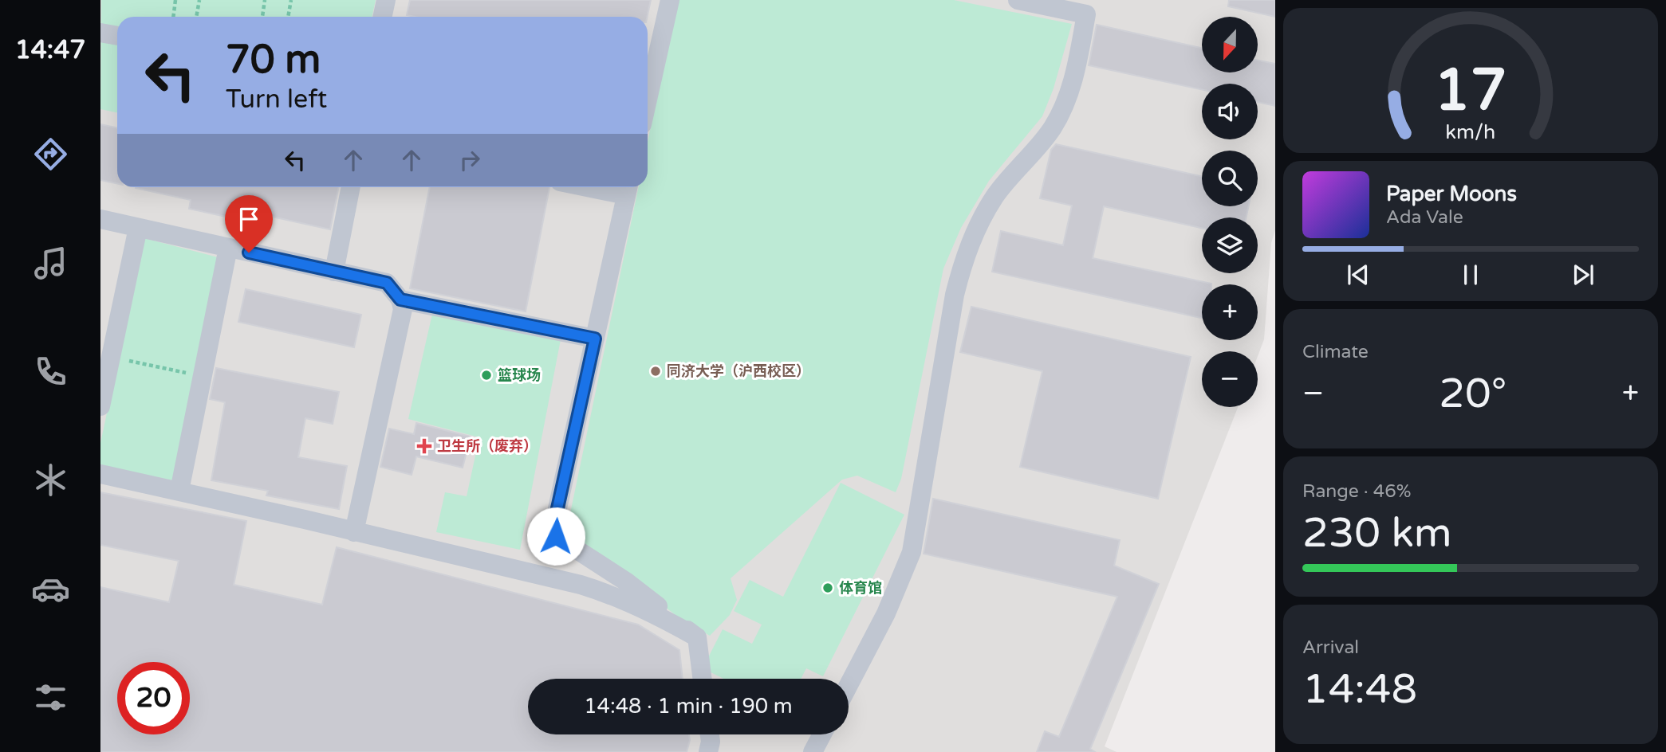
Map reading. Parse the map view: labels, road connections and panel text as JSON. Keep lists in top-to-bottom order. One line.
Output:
{"places":{"other":["同济大学（沪西校区）","篮球场","体育馆"],"health":["卫生所（废弃）"]},"north":"bottom","page":{"tabs":"14:47","map_buttons":["+","−"],"turn":["70 m","Turn left"],"song":["Paper Moons","Ada Vale"],"tile":["Climate",["Range · 46%","230 km"],["Arrival","14:48"]],"heat":["−","20°","+"],"limit":"20","trip":"14:48 · 1 min · 190 m","gauge":["17","km/h"]}}
